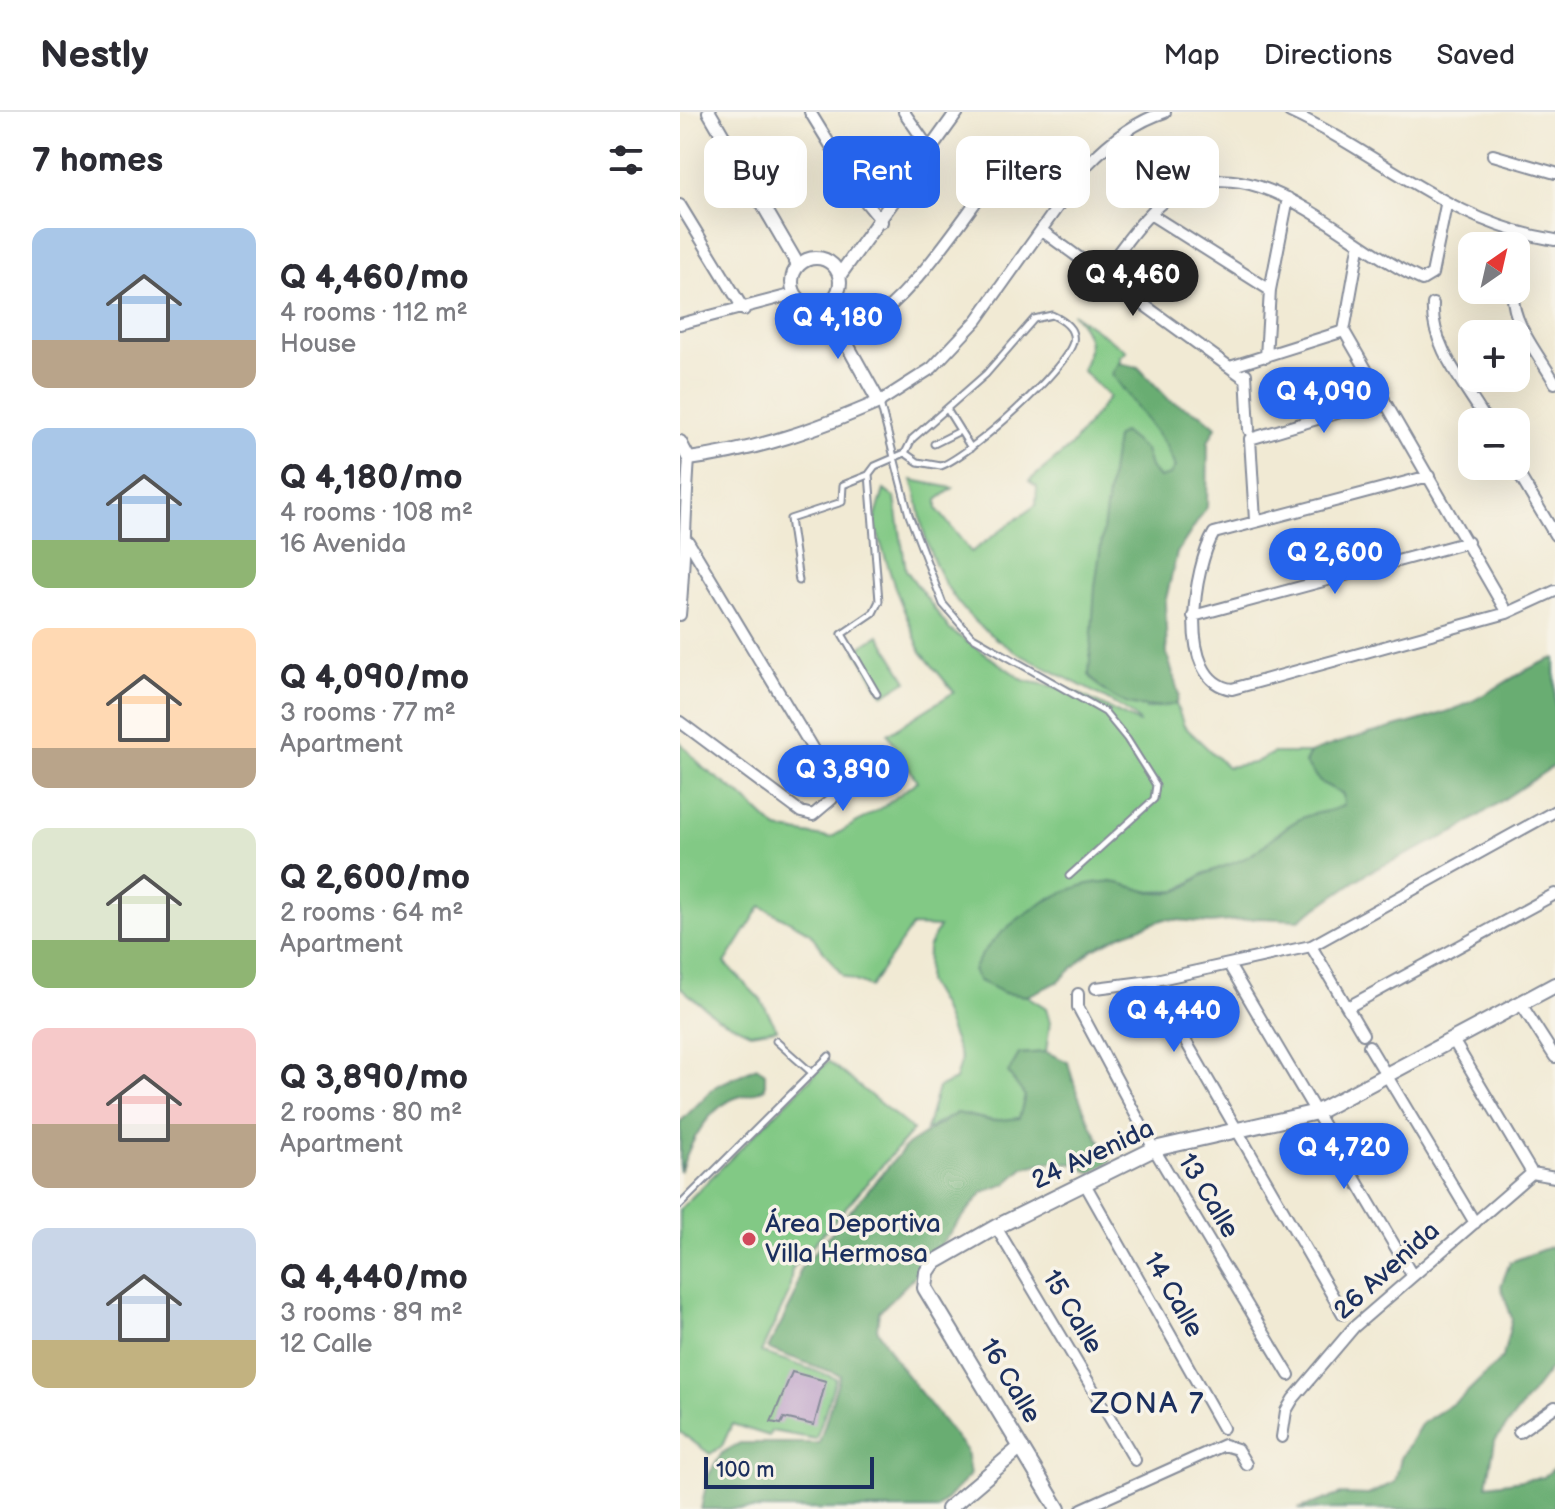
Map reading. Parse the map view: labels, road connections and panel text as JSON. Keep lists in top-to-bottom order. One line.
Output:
{"streets":{"main road":["24 Avenida","16 Calle"],"street":["13 Calle","26 Avenida","14 Calle","15 Calle"]},"crossings":[["24 Avenida","13 Calle"],["24 Avenida","14 Calle"],["24 Avenida","15 Calle"],["24 Avenida","16 Calle"]],"districts":["ZONA 7"],"places":["Área Deportiva Villa Hermosa"],"scale_bar":"100 m","north":"top right","page":{"header":"Nestly","nav":["Map","Directions","Saved"],"heading":"7 homes","chip":["Buy","Rent","Filters","New"],"list":[{"name":"Q 4,460/mo","note":"4 rooms · 112 m² · House"},{"name":"Q 4,180/mo","note":"4 rooms · 108 m² · 16 Avenida"},{"name":"Q 4,090/mo","note":"3 rooms · 77 m² · Apartment"},{"name":"Q 2,600/mo","note":"2 rooms · 64 m² · Apartment"},{"name":"Q 3,890/mo","note":"2 rooms · 80 m² · Apartment"},{"name":"Q 4,440/mo","note":"3 rooms · 89 m² · 12 Calle"}],"map_buttons":["+","−"],"price":["Q 4,460","Q 4,180","Q 4,090","Q 2,600","Q 3,890","Q 4,440","Q 4,720"],"scale":"100 m"}}
